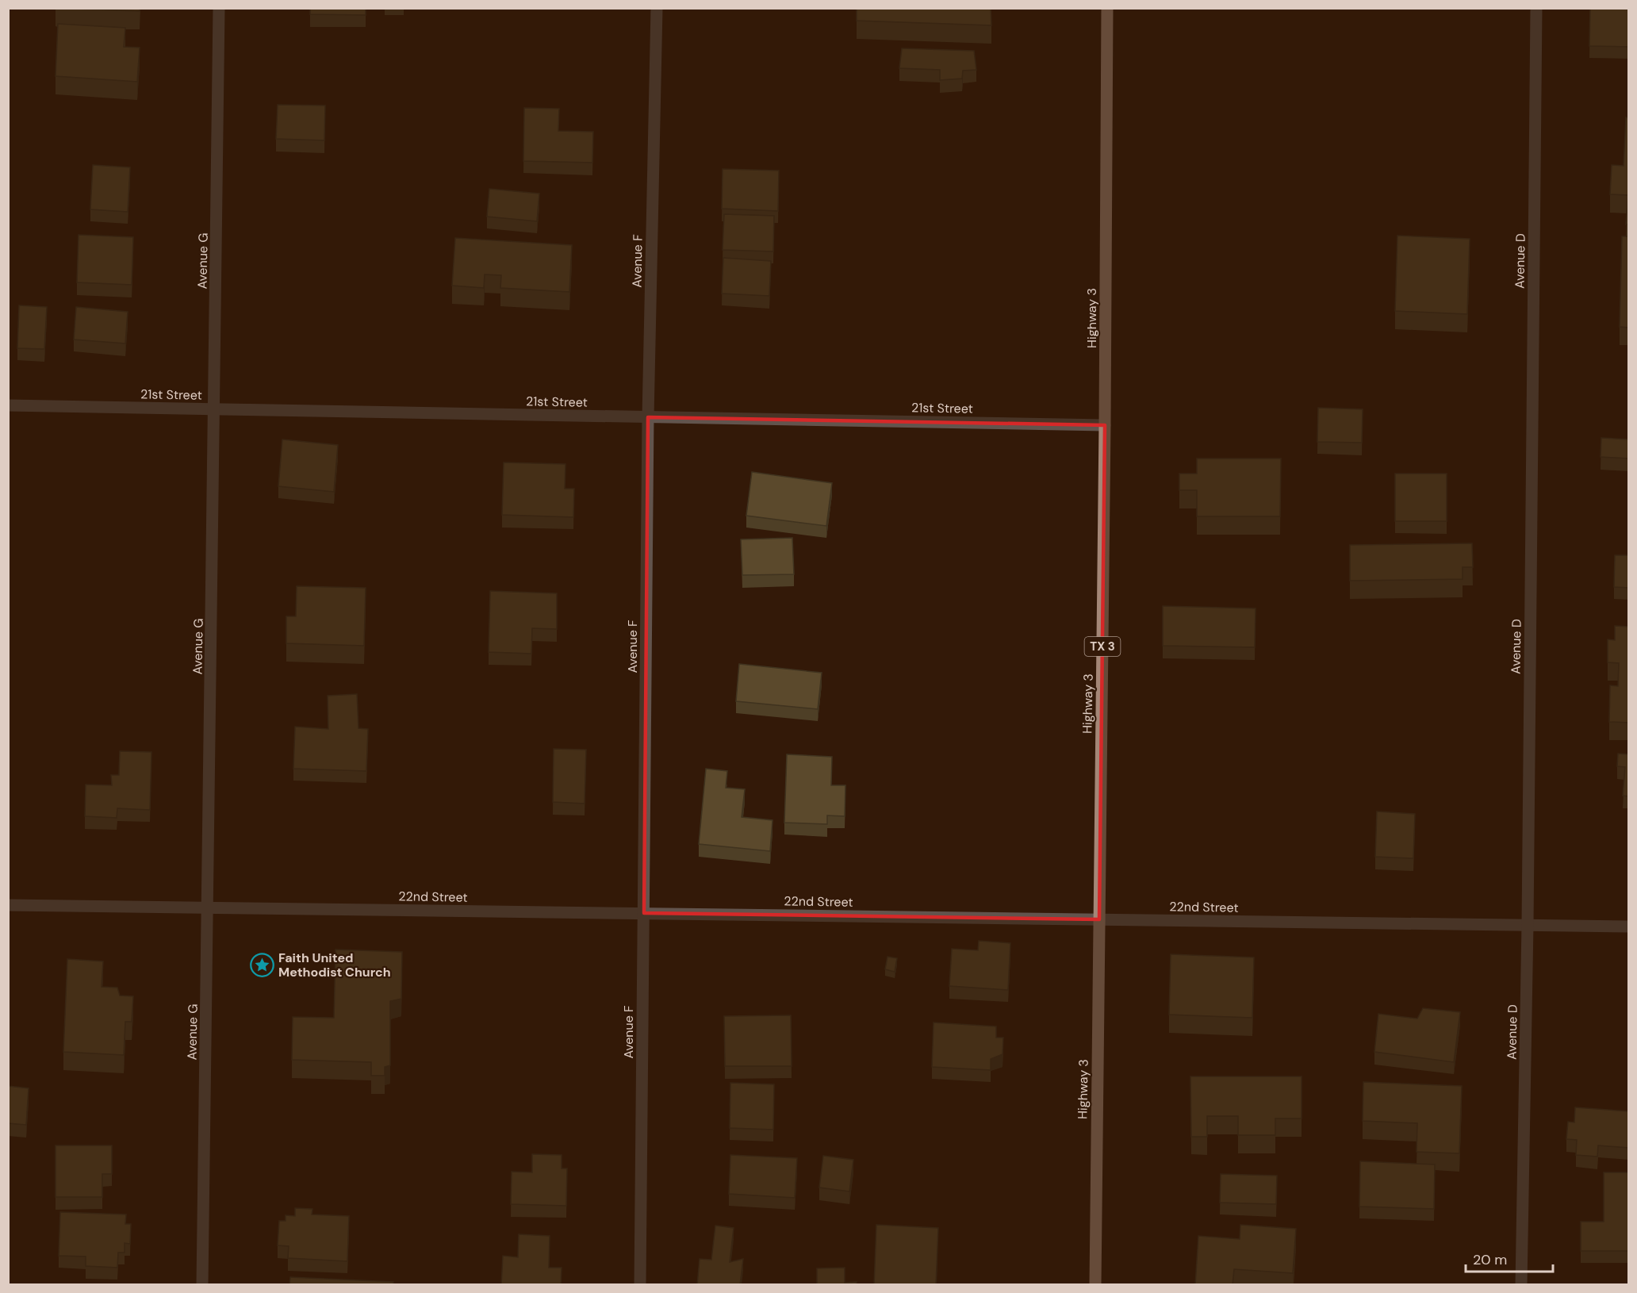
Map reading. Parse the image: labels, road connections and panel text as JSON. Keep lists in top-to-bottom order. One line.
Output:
{"streets":{"main road":["Highway 3","TX 3"],"street":["Avenue G","Avenue F","Avenue D","21st Street","22nd Street"]},"crossings":[["Avenue G","21st Street"],["Avenue G","22nd Street"],["Avenue F","21st Street"],["Avenue F","22nd Street"],["Avenue D","22nd Street"],["Highway 3","21st Street"],["Highway 3","22nd Street"]],"places":{"place":["Faith United Methodist Church"]},"scale_bar":"20 m"}
